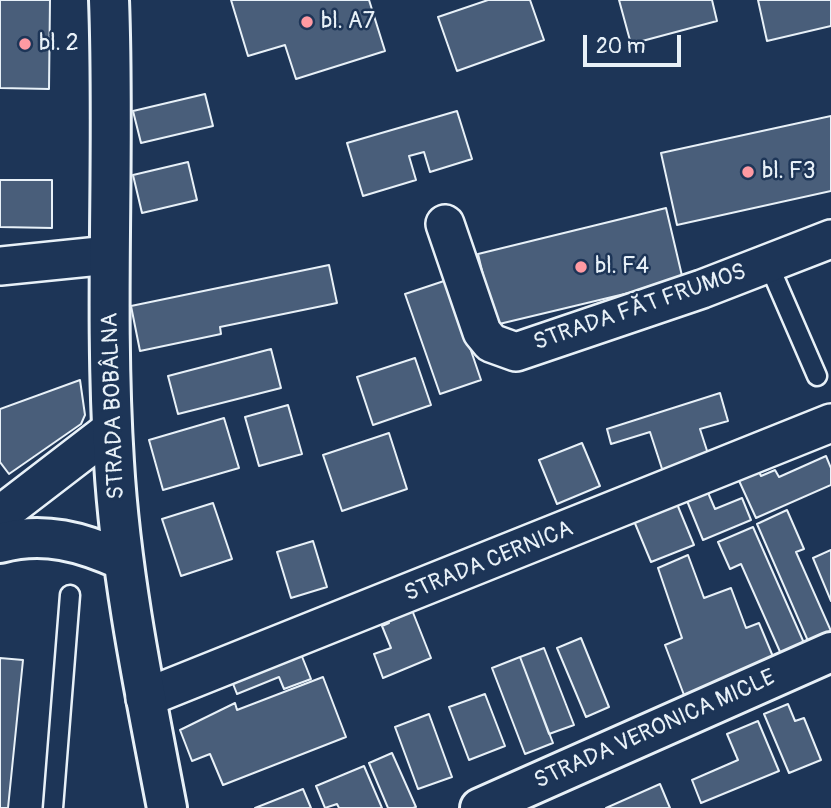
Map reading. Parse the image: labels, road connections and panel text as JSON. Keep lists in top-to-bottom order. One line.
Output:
{"streets":{"main road":["STRADA BOBÂLNA","STRADA VERONICA MICLE"],"street":["STRADA FĂT FRUMOS","STRADA CERNICA"]},"crossings":[["STRADA BOBÂLNA","STRADA CERNICA"]],"places":["bl. A7","bl. 2","bl. F3","bl. F4"],"scale_bar":"20 m"}
